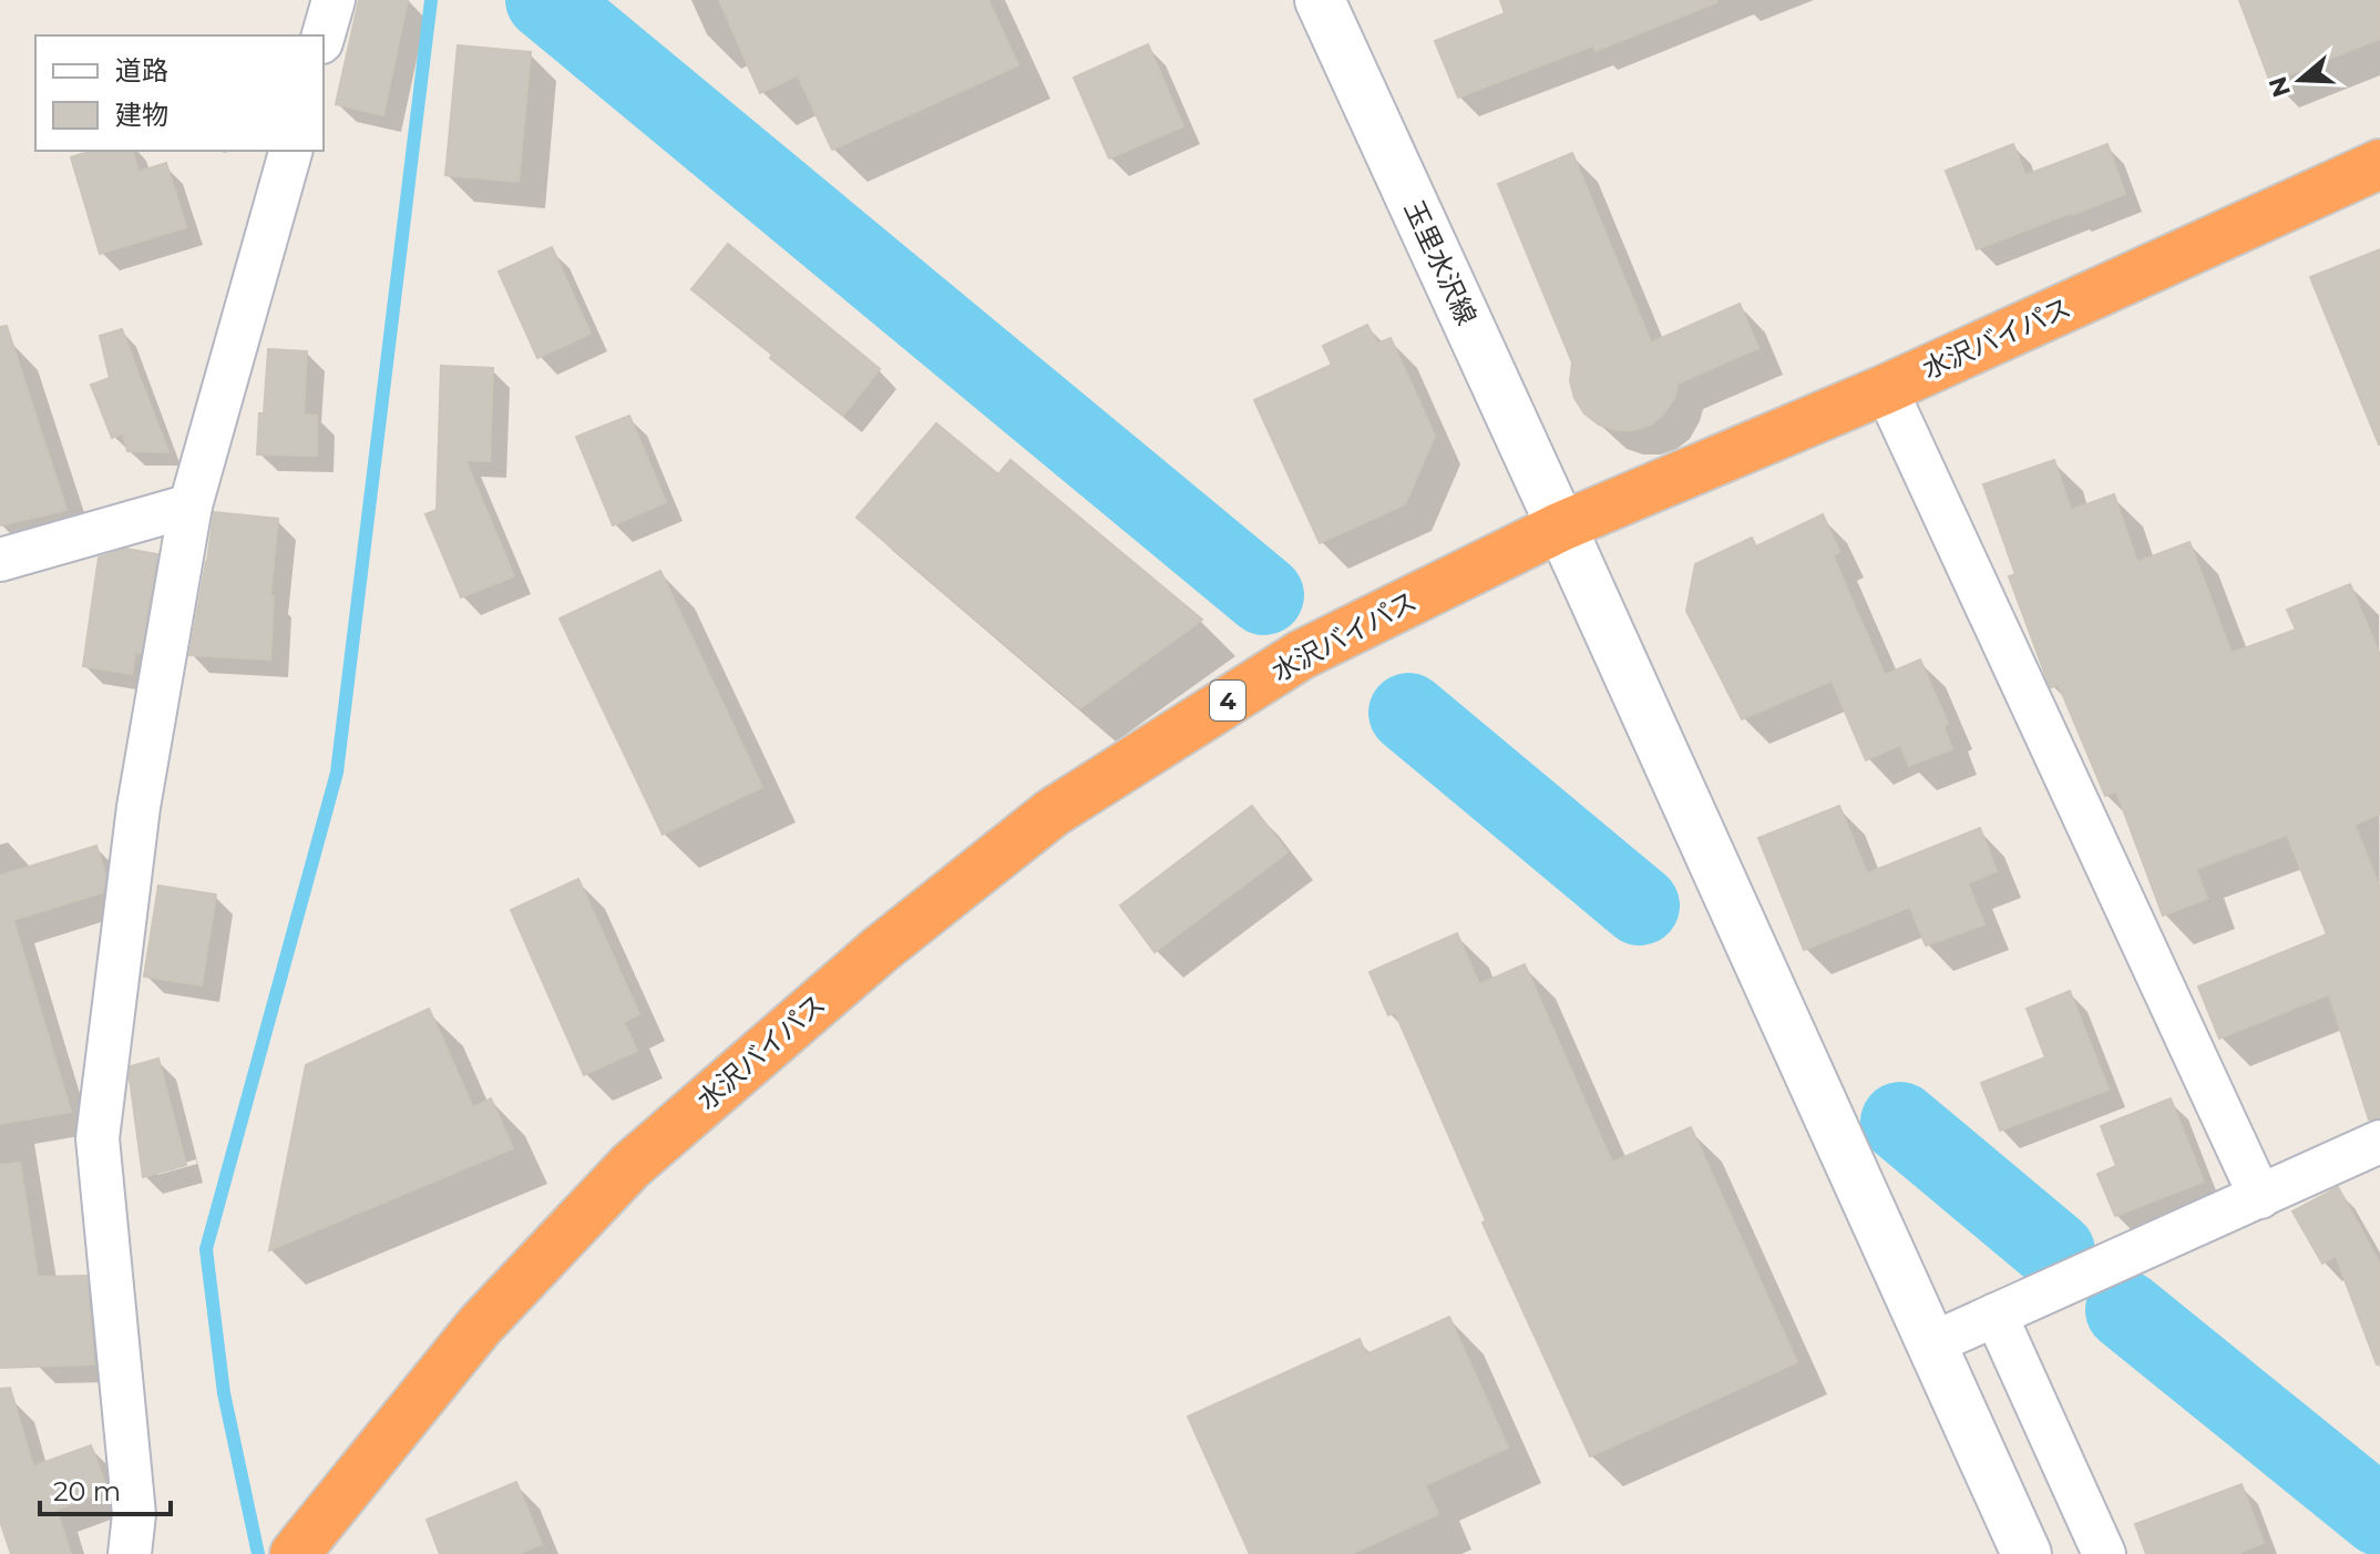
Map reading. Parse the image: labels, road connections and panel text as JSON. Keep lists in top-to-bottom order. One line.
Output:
{"streets":{"highway":["水沢バイパス","4"],"street":["玉里水沢線"]},"crossings":[["玉里水沢線","水沢バイパス"]],"legend":["道路","建物"],"scale_bar":"20 m","north":"left"}
